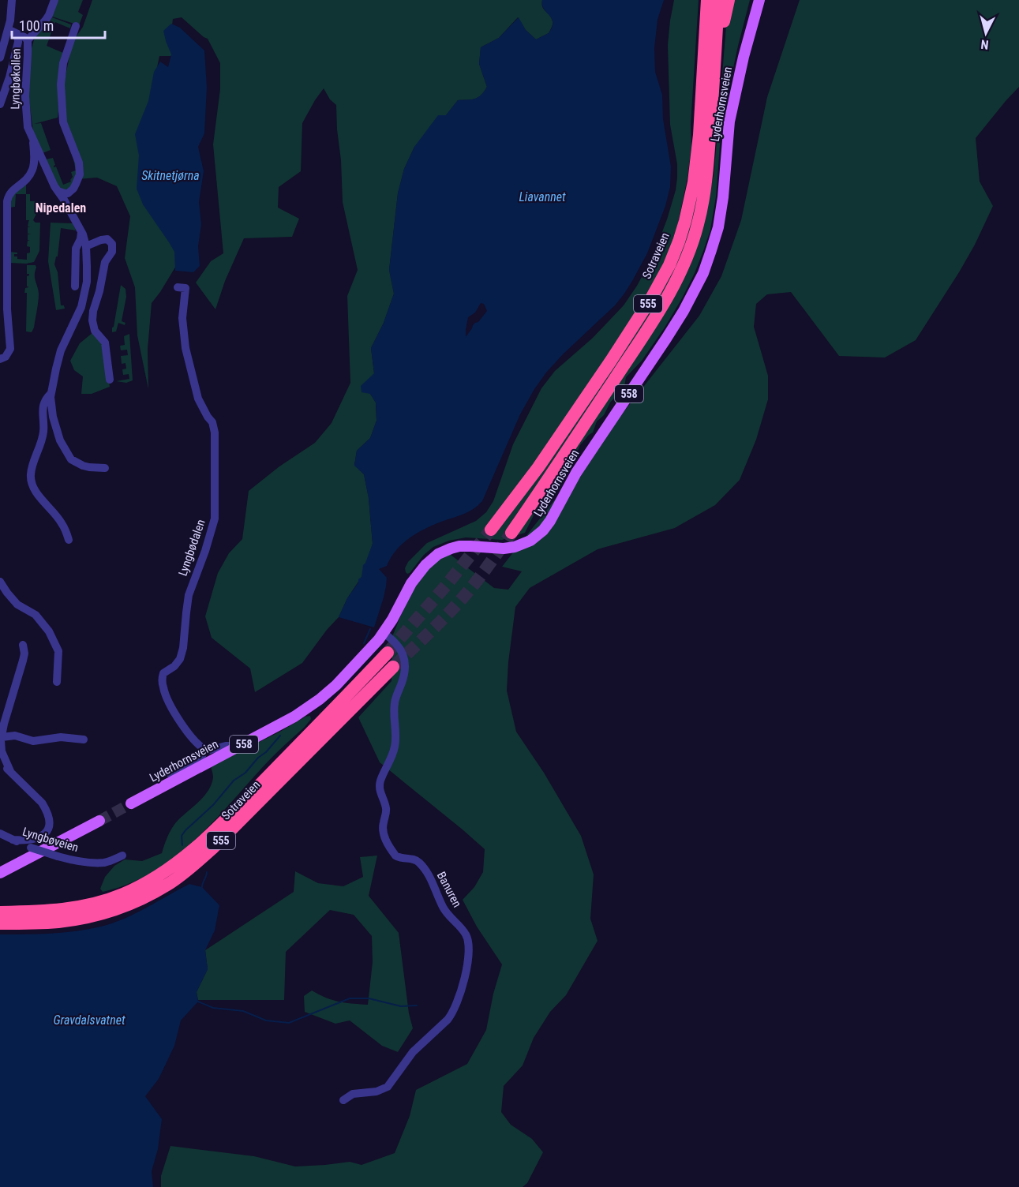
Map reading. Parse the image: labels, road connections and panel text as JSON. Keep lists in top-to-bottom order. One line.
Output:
{"streets":{"highway":["Sotraveien","555"],"main road":["Lyderhornsveien","558"],"street":["Lyngbøkollen","Lyngbødalen","Lyngbøveien","Banuren"]},"crossings":[["Lyderhornsveien","Banuren"],["Sotraveien","555"]],"districts":["Nipedalen"],"water":["Skitnetjørna","Liavannet","Gravdalsvatnet"],"scale_bar":"100 m","north":"bottom"}
